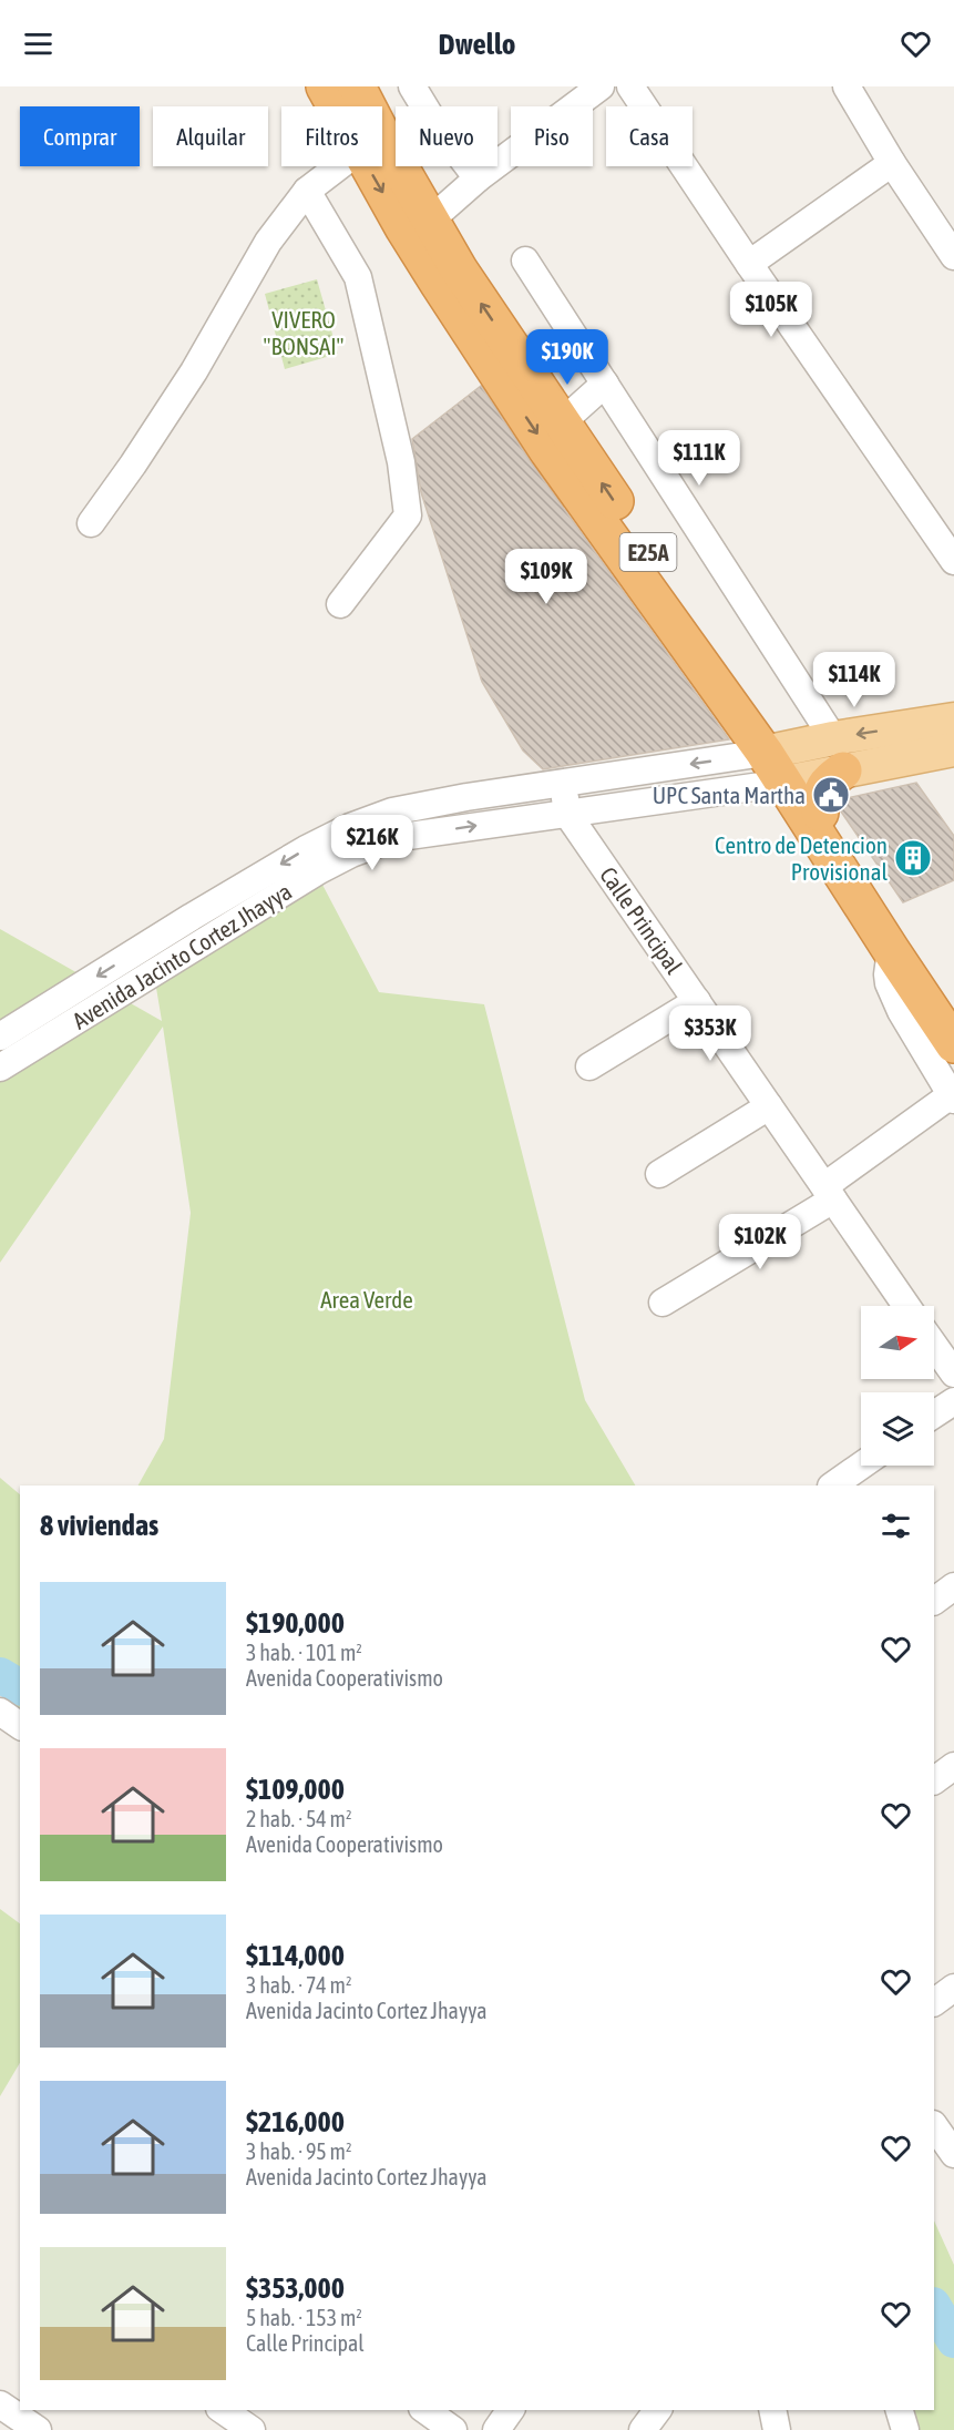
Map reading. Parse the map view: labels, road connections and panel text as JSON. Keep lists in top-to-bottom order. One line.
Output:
{"streets":{"highway":["E25A"],"main road":["Avenida Jacinto Cortez Jhayya"],"street":["Calle Principal"]},"crossings":[["E25A","Avenida Jacinto Cortez Jhayya"],["Calle Principal","Avenida Jacinto Cortez Jhayya"]],"parks":["VIVERO \"BONSAI\"","Area Verde"],"places":{"public building":["UPC Santa Martha"],"building":["Centro de Detencion Provisional"]},"north":"right","page":{"header":"Dwello","chip":["Comprar","Alquilar","Filtros","Nuevo","Piso","Casa"],"price":["$105K","$190K","$111K","$109K","$114K","$216K","$353K","$102K"],"heading":"8 viviendas","list":[{"name":"$190,000","note":"3 hab. · 101 m² · Avenida Cooperativismo"},{"name":"$109,000","note":"2 hab. · 54 m² · Avenida Cooperativismo"},{"name":"$114,000","note":"3 hab. · 74 m² · Avenida Jacinto Cortez Jhayya"},{"name":"$216,000","note":"3 hab. · 95 m² · Avenida Jacinto Cortez Jhayya"},{"name":"$353,000","note":"5 hab. · 153 m² · Calle Principal"}]}}
